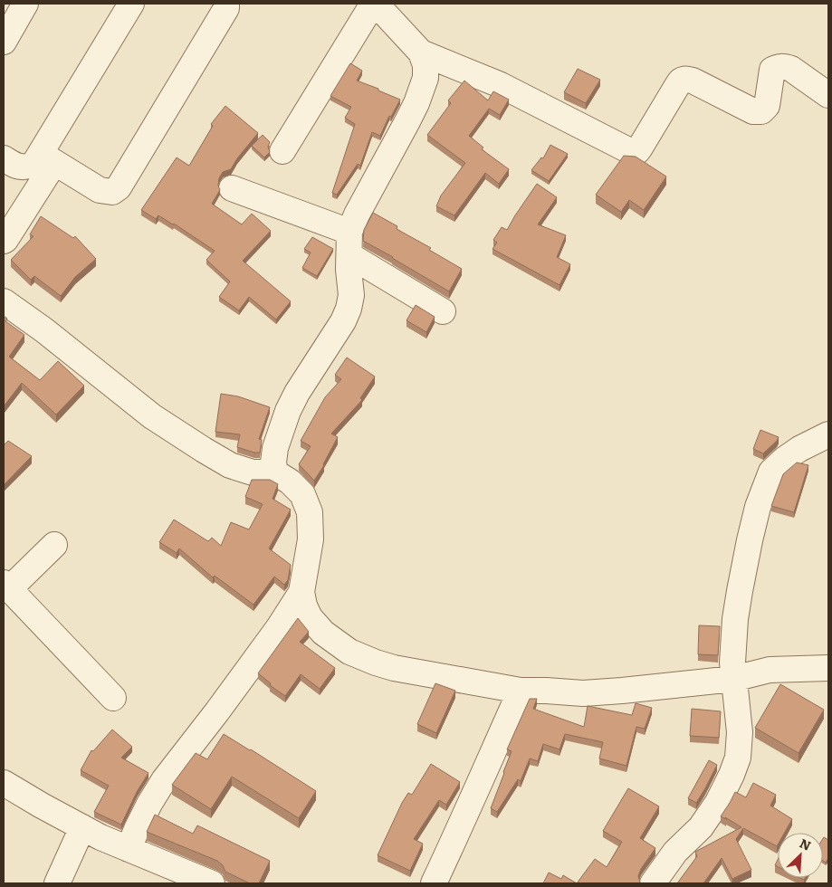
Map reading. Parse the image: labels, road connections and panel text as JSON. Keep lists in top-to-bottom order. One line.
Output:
{"north":"top right"}
